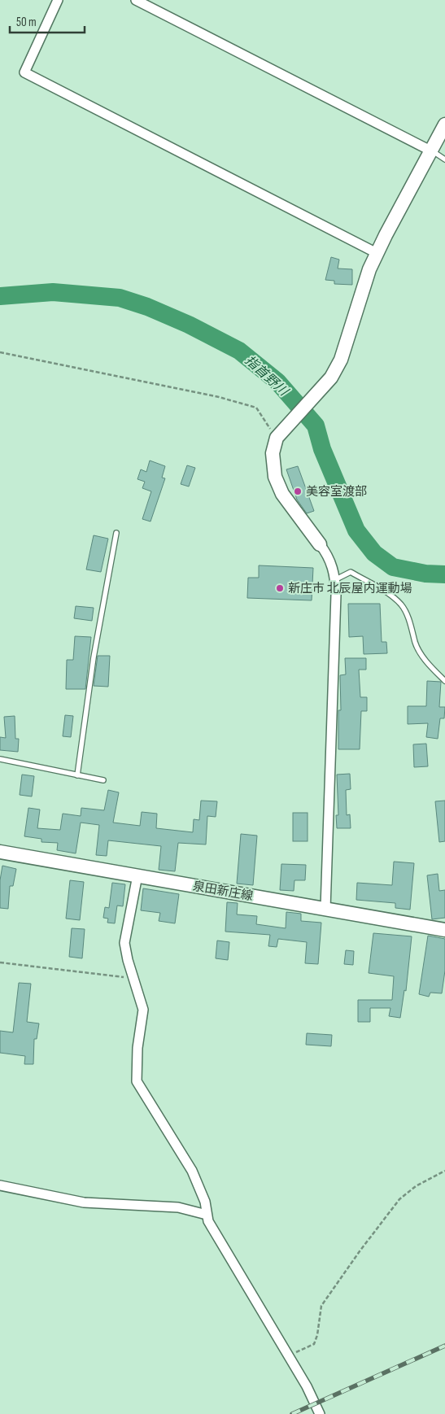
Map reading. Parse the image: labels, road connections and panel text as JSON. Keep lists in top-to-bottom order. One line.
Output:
{"streets":{"street":["泉田新庄線"]},"water":["指首野川"],"places":["美容室渡部","新庄市 北辰屋内運動場"],"scale_bar":"50 m"}
